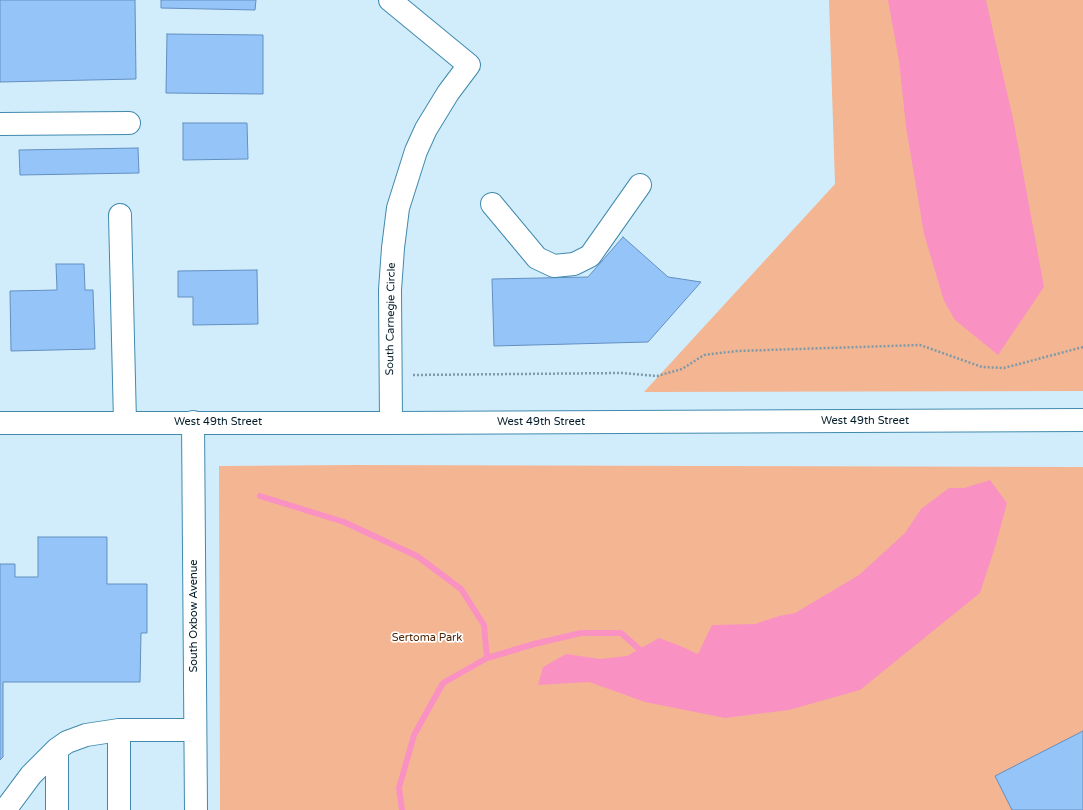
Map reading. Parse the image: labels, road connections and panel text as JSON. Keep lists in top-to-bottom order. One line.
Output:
{"streets":{"main road":["South Carnegie Circle","West 49th Street","South Oxbow Avenue"]},"crossings":[["South Carnegie Circle","West 49th Street"],["West 49th Street","South Oxbow Avenue"]],"parks":["Sertoma Park"]}
